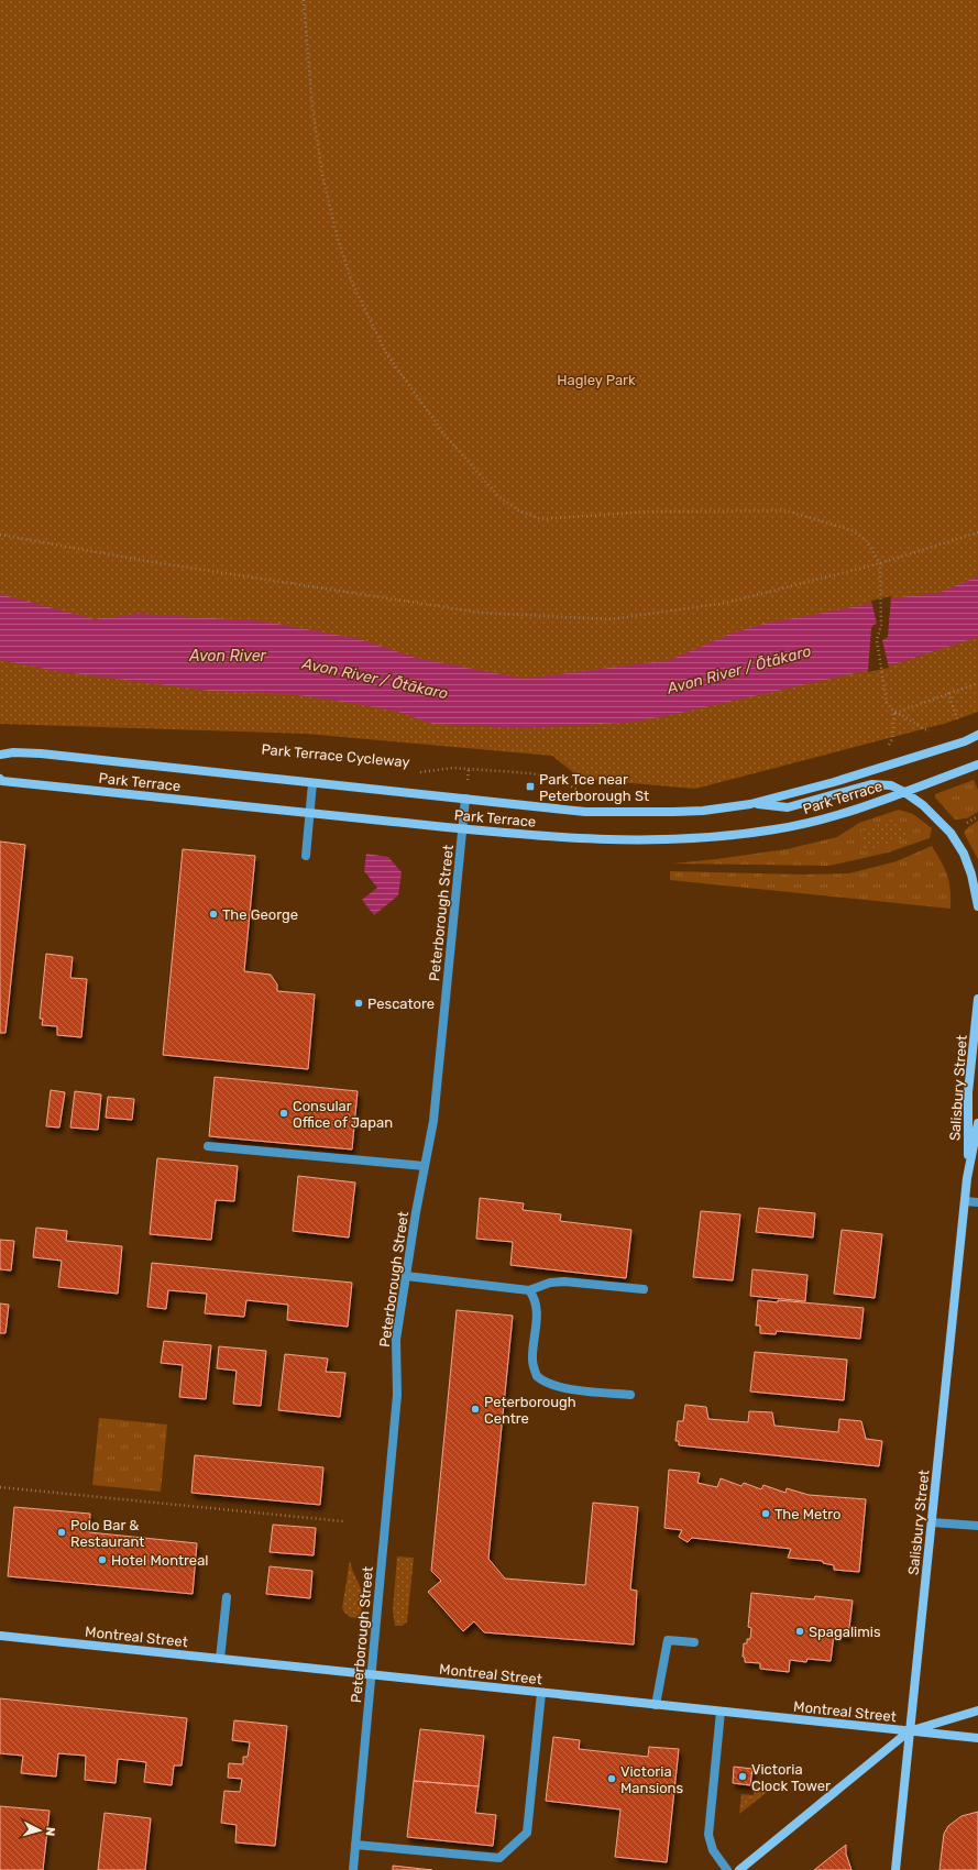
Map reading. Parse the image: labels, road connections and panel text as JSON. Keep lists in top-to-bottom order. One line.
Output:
{"streets":{"street":["Park Terrace","Peterborough Street","Salisbury Street","Montreal Street"],"path":["Park Terrace Cycleway"]},"crossings":[["Park Terrace","Peterborough Street"],["Peterborough Street","Montreal Street"],["Salisbury Street","Montreal Street"]],"water":["Avon River","Avon River / Ōtākaro"],"parks":["Hagley Park"],"places":{"transit":["Park Tce near Peterborough St"],"other":["The George","Pescatore","Consular Office of Japan","Peterborough Centre","The Metro","Polo Bar & Restaurant","Hotel Montreal","Spagalimis","Victoria Clock Tower","Victoria Mansions"]},"north":"right"}
